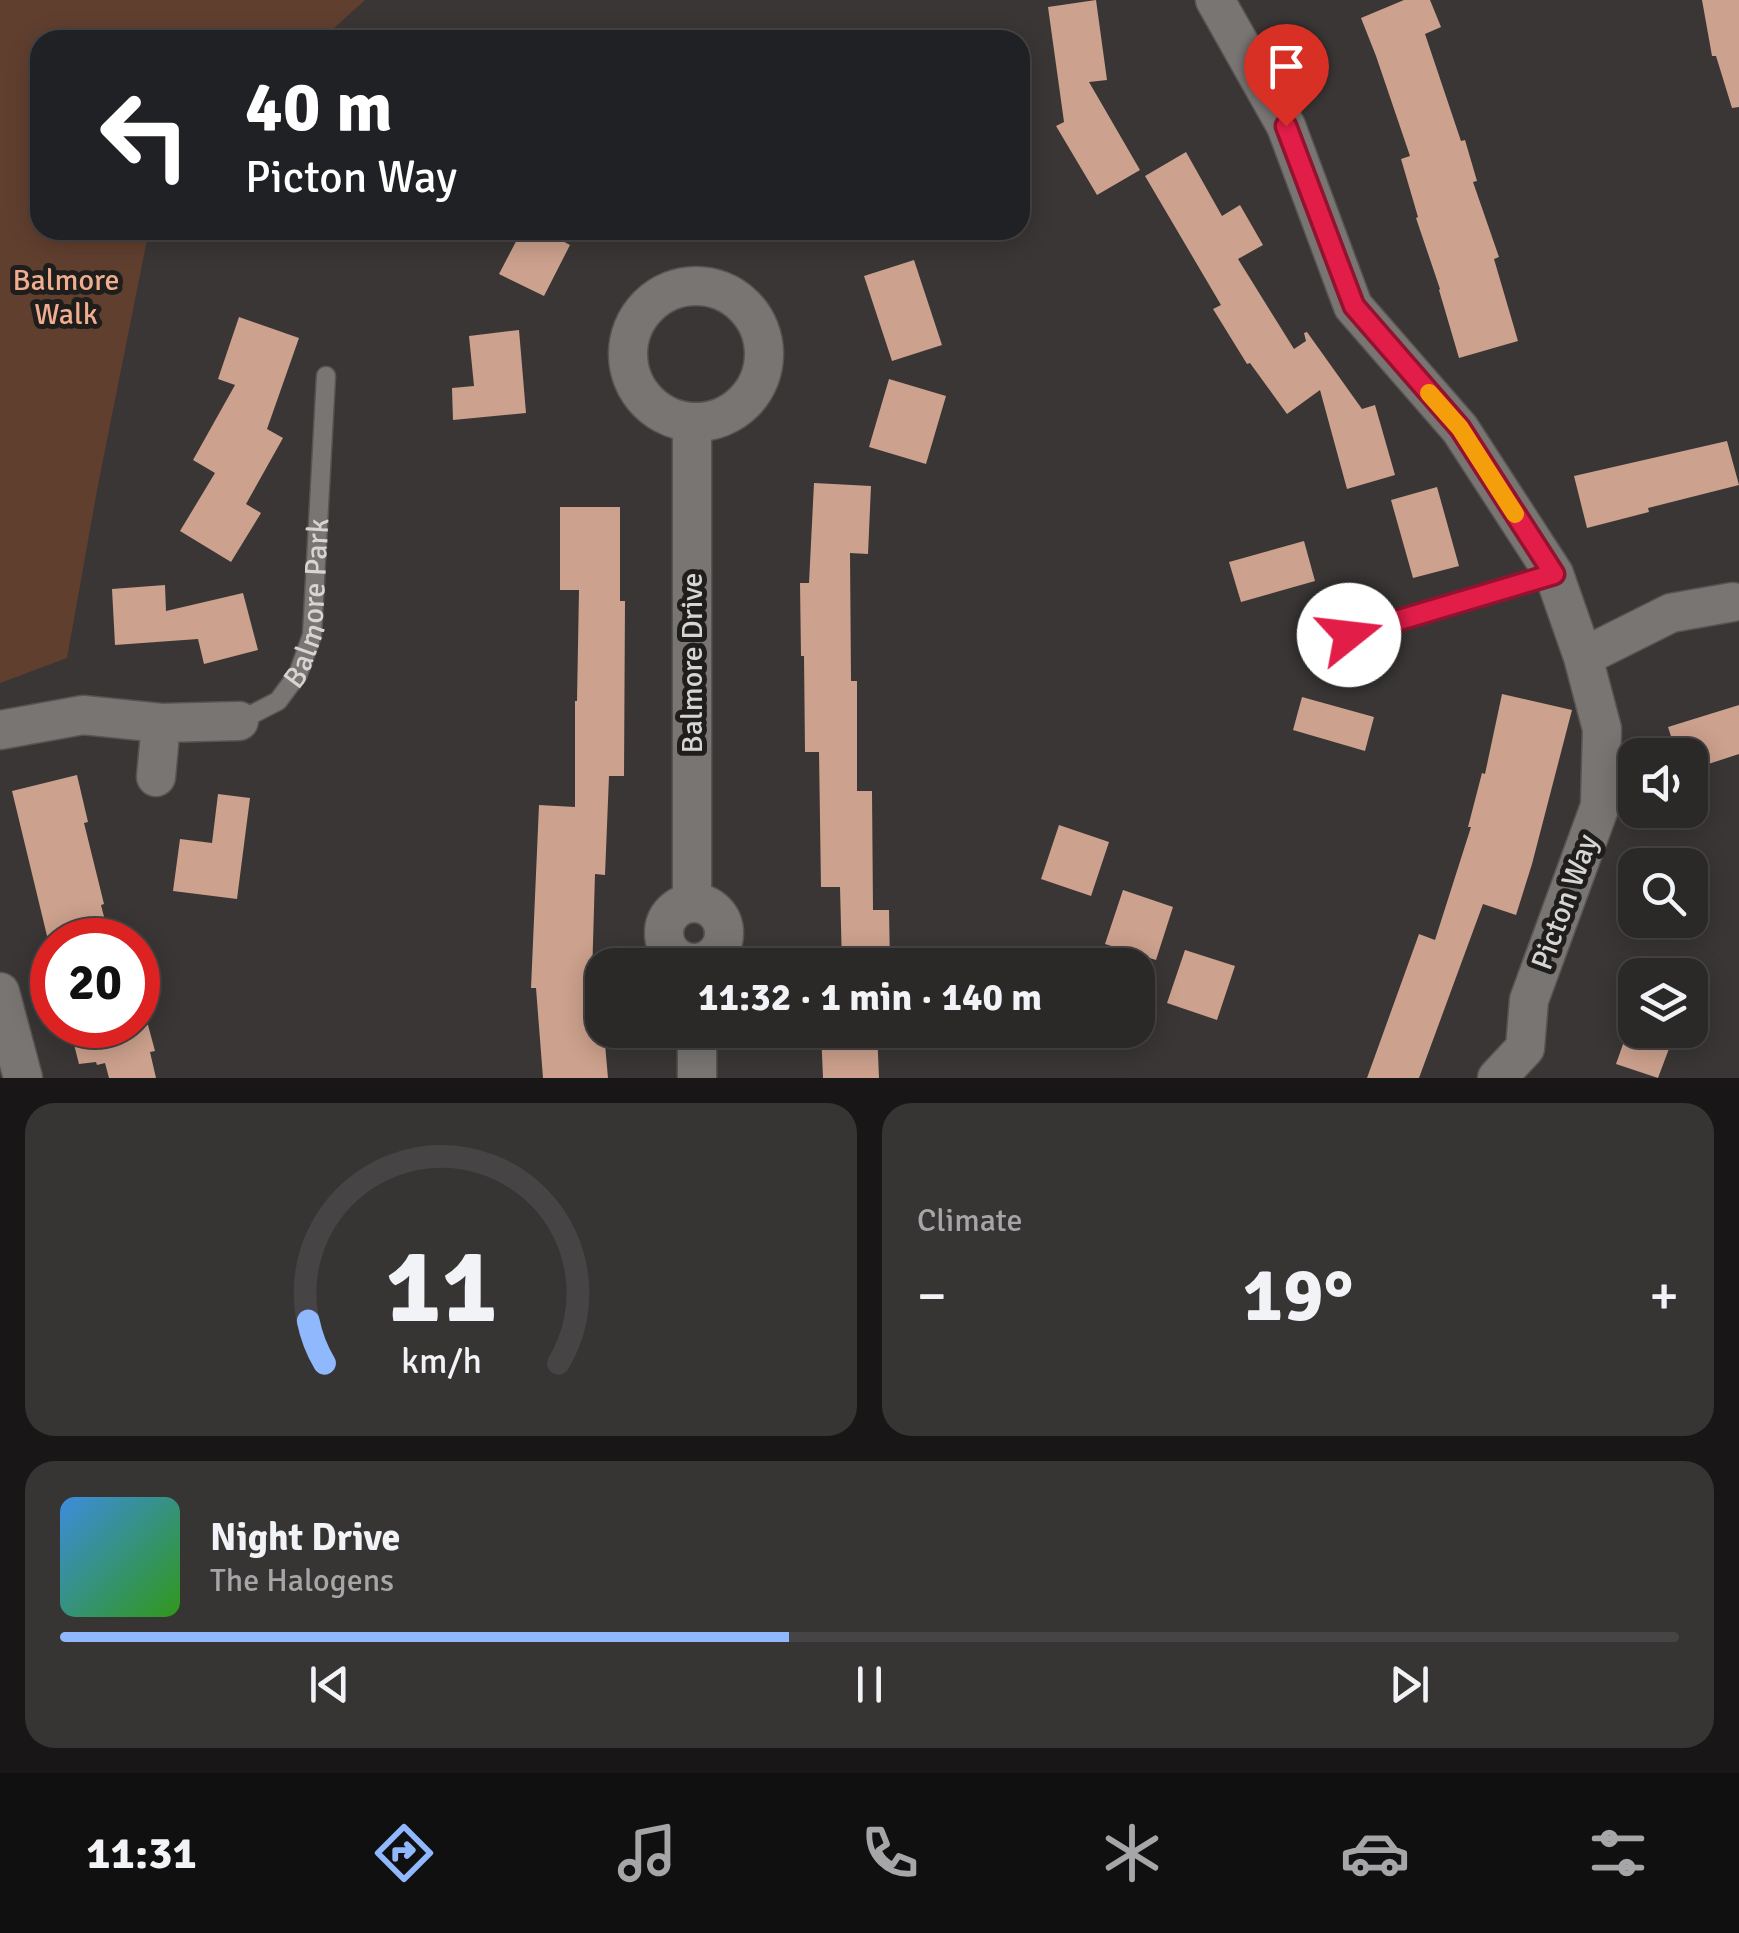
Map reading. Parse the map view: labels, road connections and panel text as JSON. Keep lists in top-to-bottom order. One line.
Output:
{"streets":{"street":["Balmore Park","Balmore Drive","Picton Way"]},"parks":["Balmore Walk"],"page":{"turn":["40 m","Picton Way"],"limit":"20","trip":"11:32 · 1 min · 140 m","tile":"Climate","heat":["−","19°","+"],"song":["Night Drive","The Halogens"],"tabs":"11:31","gauge":["11","km/h"]}}
